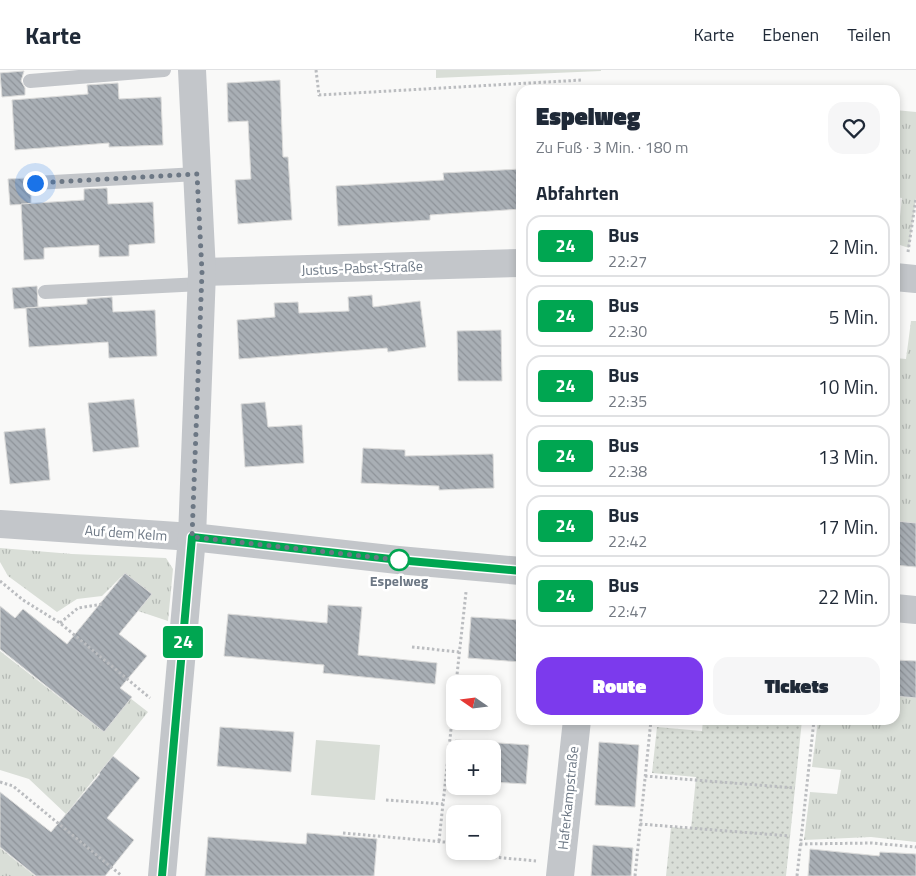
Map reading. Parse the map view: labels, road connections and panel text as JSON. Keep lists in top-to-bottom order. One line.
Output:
{"streets":{"street":["Justus-Pabst-Straße","Auf dem Kelm","Haferkampstraße"]},"places":["Espelweg"],"lines":["bus line 24"],"north":"left","page":{"header":"Karte","nav":["Karte","Ebenen","Teilen"],"on_map":"24","heading":[["Espelweg","Zu Fuß · 3 Min. · 180 m"],"Abfahrten"],"list":[{"mark":"24","name":"Bus","note":"22:27","value":"2 Min."},{"mark":"24","name":"Bus","note":"22:30","value":"5 Min."},{"mark":"24","name":"Bus","note":"22:35","value":"10 Min."},{"mark":"24","name":"Bus","note":"22:38","value":"13 Min."},{"mark":"24","name":"Bus","note":"22:42","value":"17 Min."},{"mark":"24","name":"Bus","note":"22:47","value":"22 Min."}],"buttons":["Route","Tickets"],"map_buttons":["+","−"]}}
